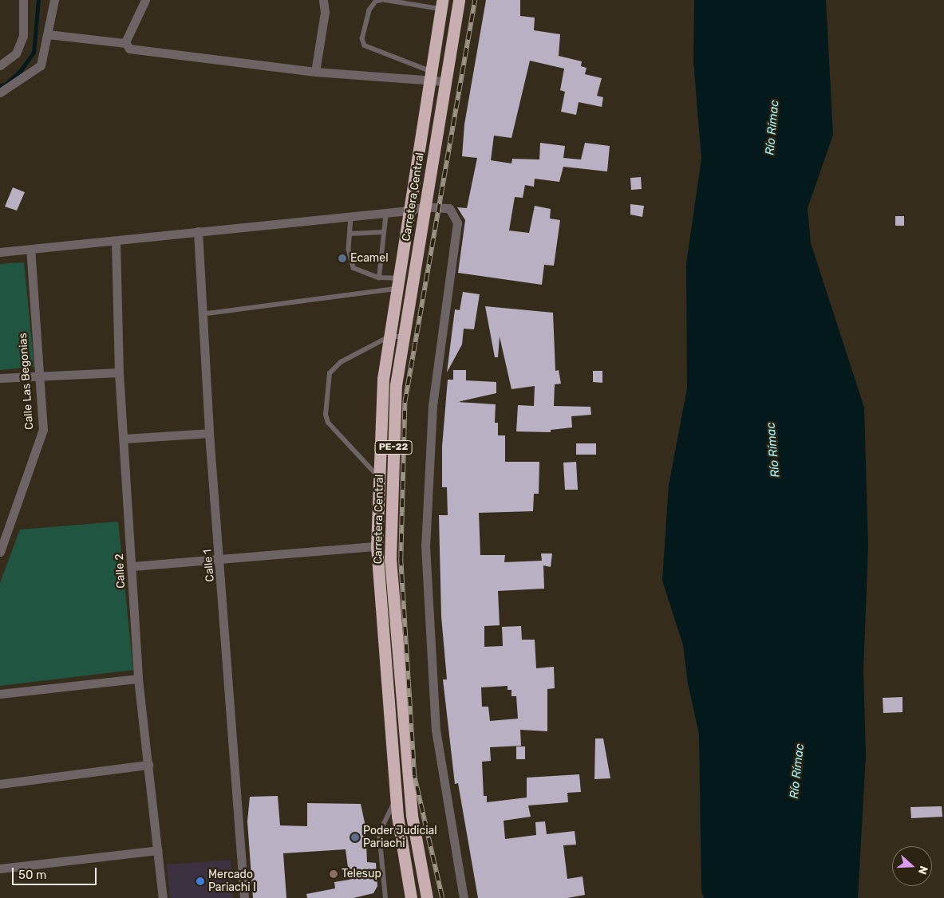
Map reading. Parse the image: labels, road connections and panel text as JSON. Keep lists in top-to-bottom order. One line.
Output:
{"streets":{"highway":["Carretera Central","PE-22"],"street":["Calle Las Begonias","Calle 1","Calle 2"]},"water":["Río Rímac"],"places":["Ecamel","Poder Judicial Pariachi","Telesup","Mercado Pariachi I"],"scale_bar":"50 m","north":"right"}
